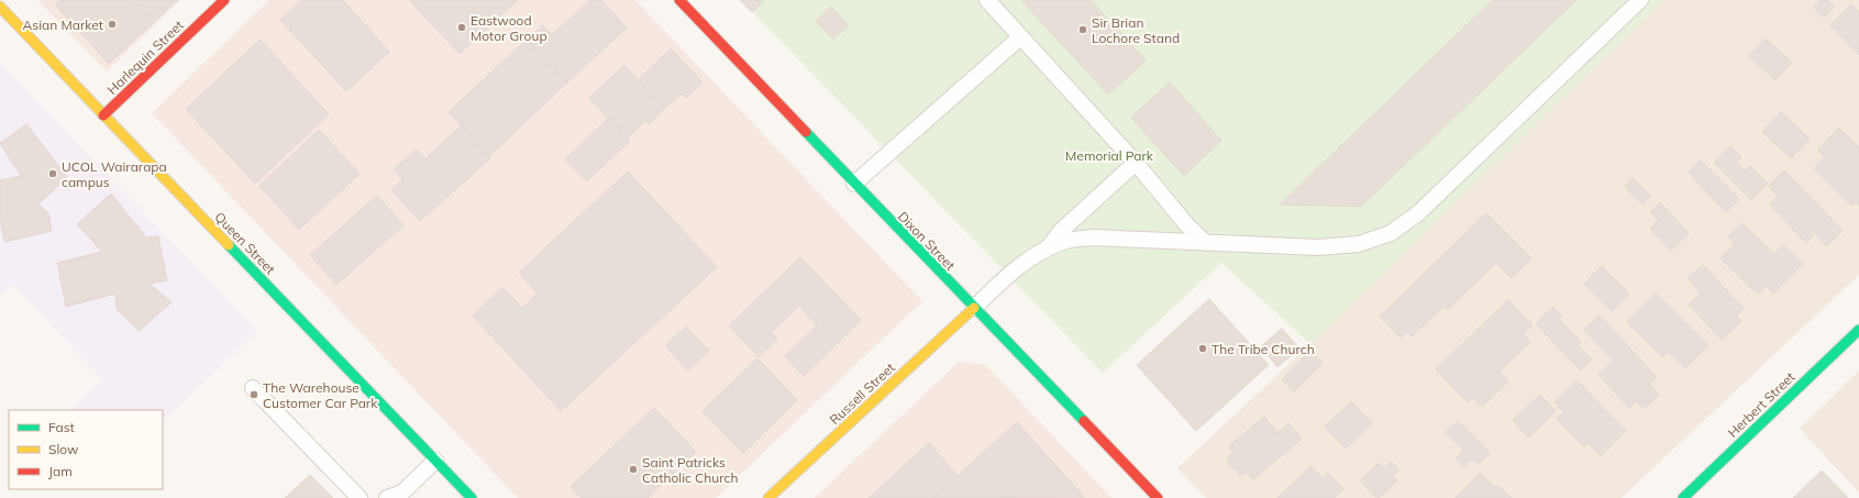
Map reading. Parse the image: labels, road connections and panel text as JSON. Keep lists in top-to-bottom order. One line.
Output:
{"streets":{"street":["Harlequin Street","Dixon Street","Queen Street","Russell Street","Herbert Street"]},"crossings":[["Harlequin Street","Queen Street"],["Dixon Street","Russell Street"]],"parks":["Memorial Park"],"places":["Asian Market","Eastwood Motor Group","Sir Brian Lochore Stand","UCOL Wairarapa campus","The Tribe Church","The Warehouse Customer Car Park","Saint Patricks Catholic Church"],"legend":["Fast","Slow","Jam"]}
